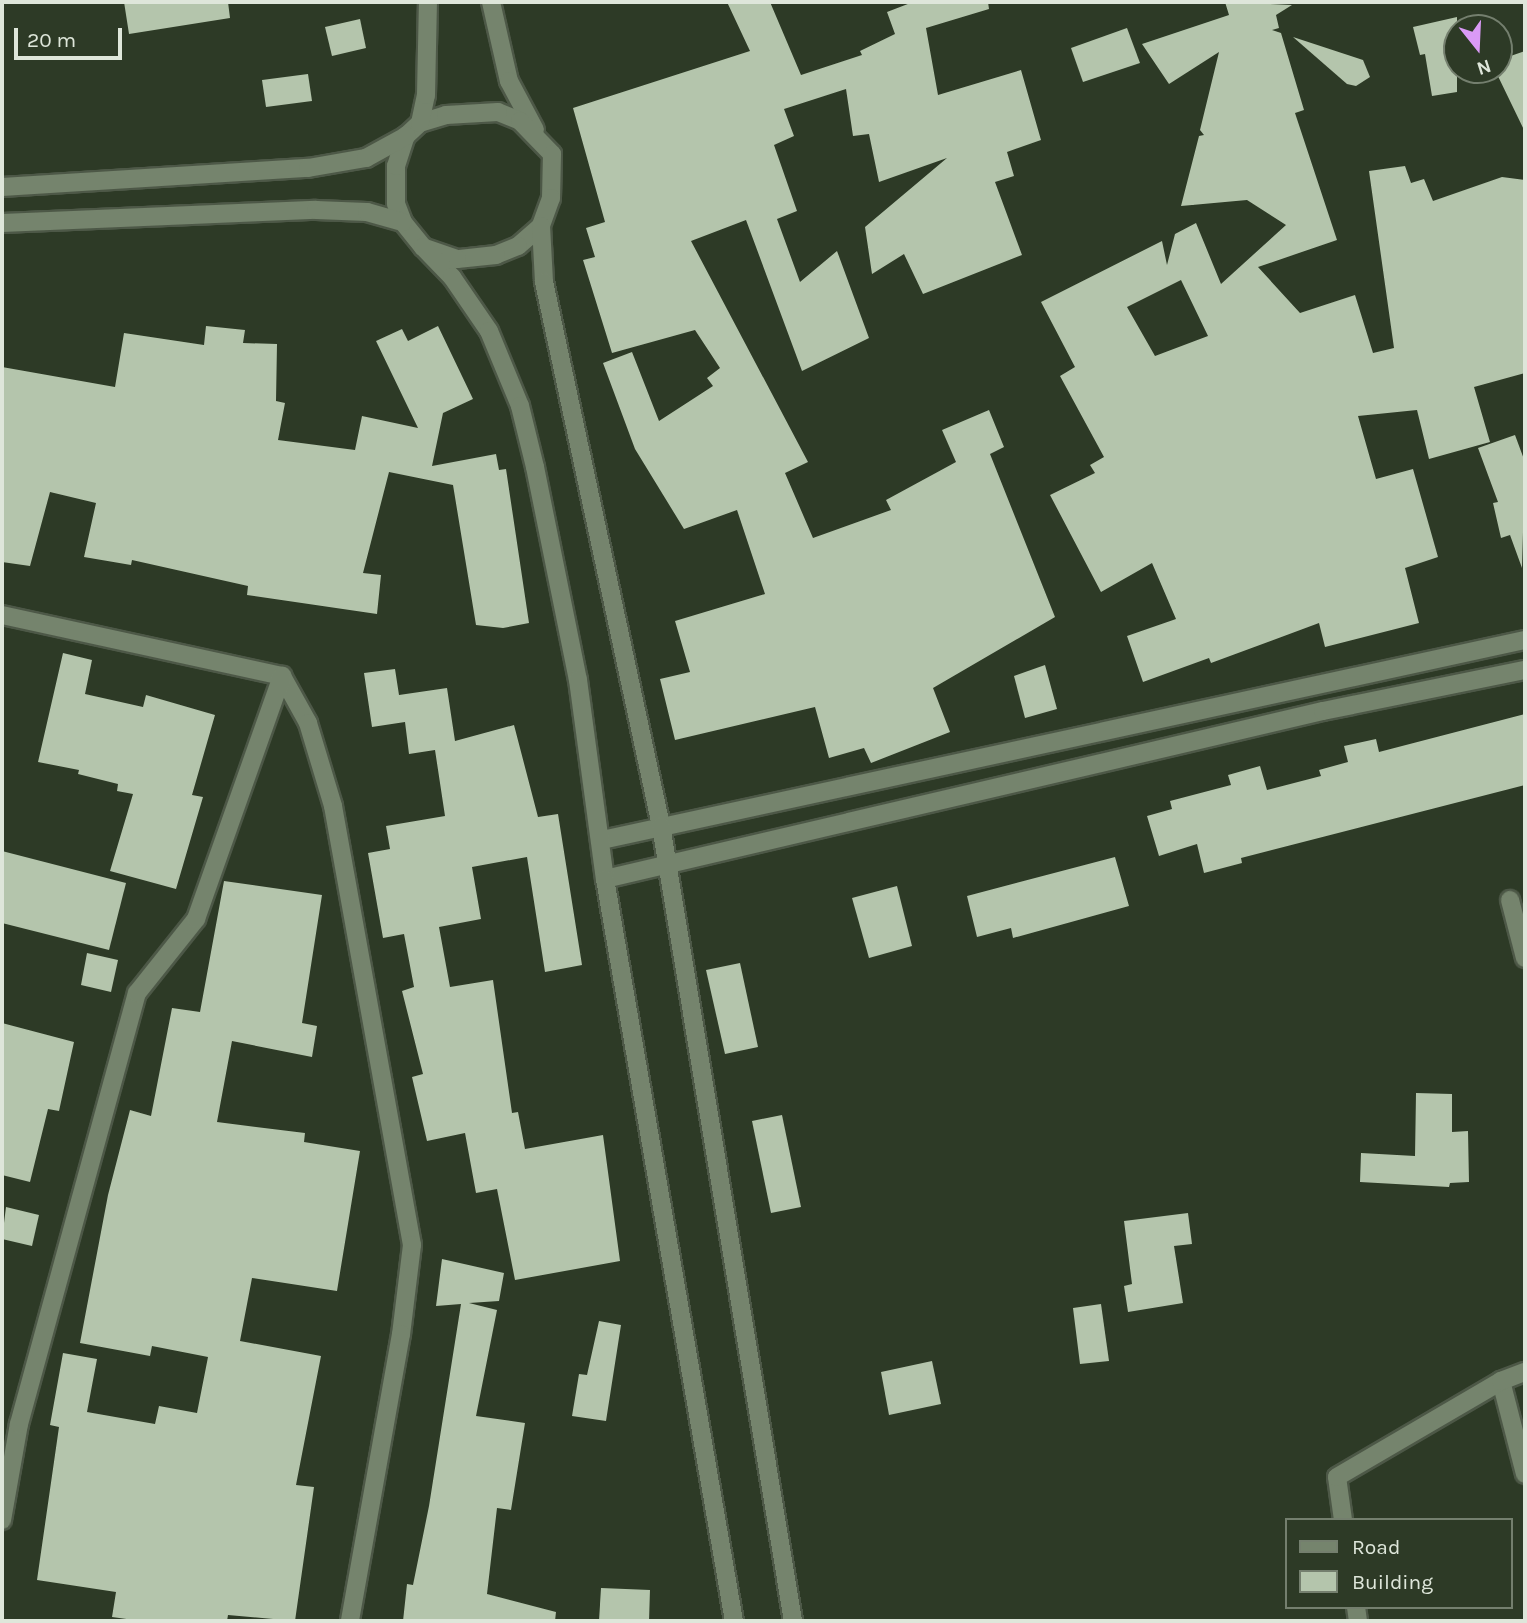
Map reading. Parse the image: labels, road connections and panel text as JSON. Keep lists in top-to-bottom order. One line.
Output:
{"legend":["Road","Building"],"scale_bar":"20 m","north":"bottom"}
